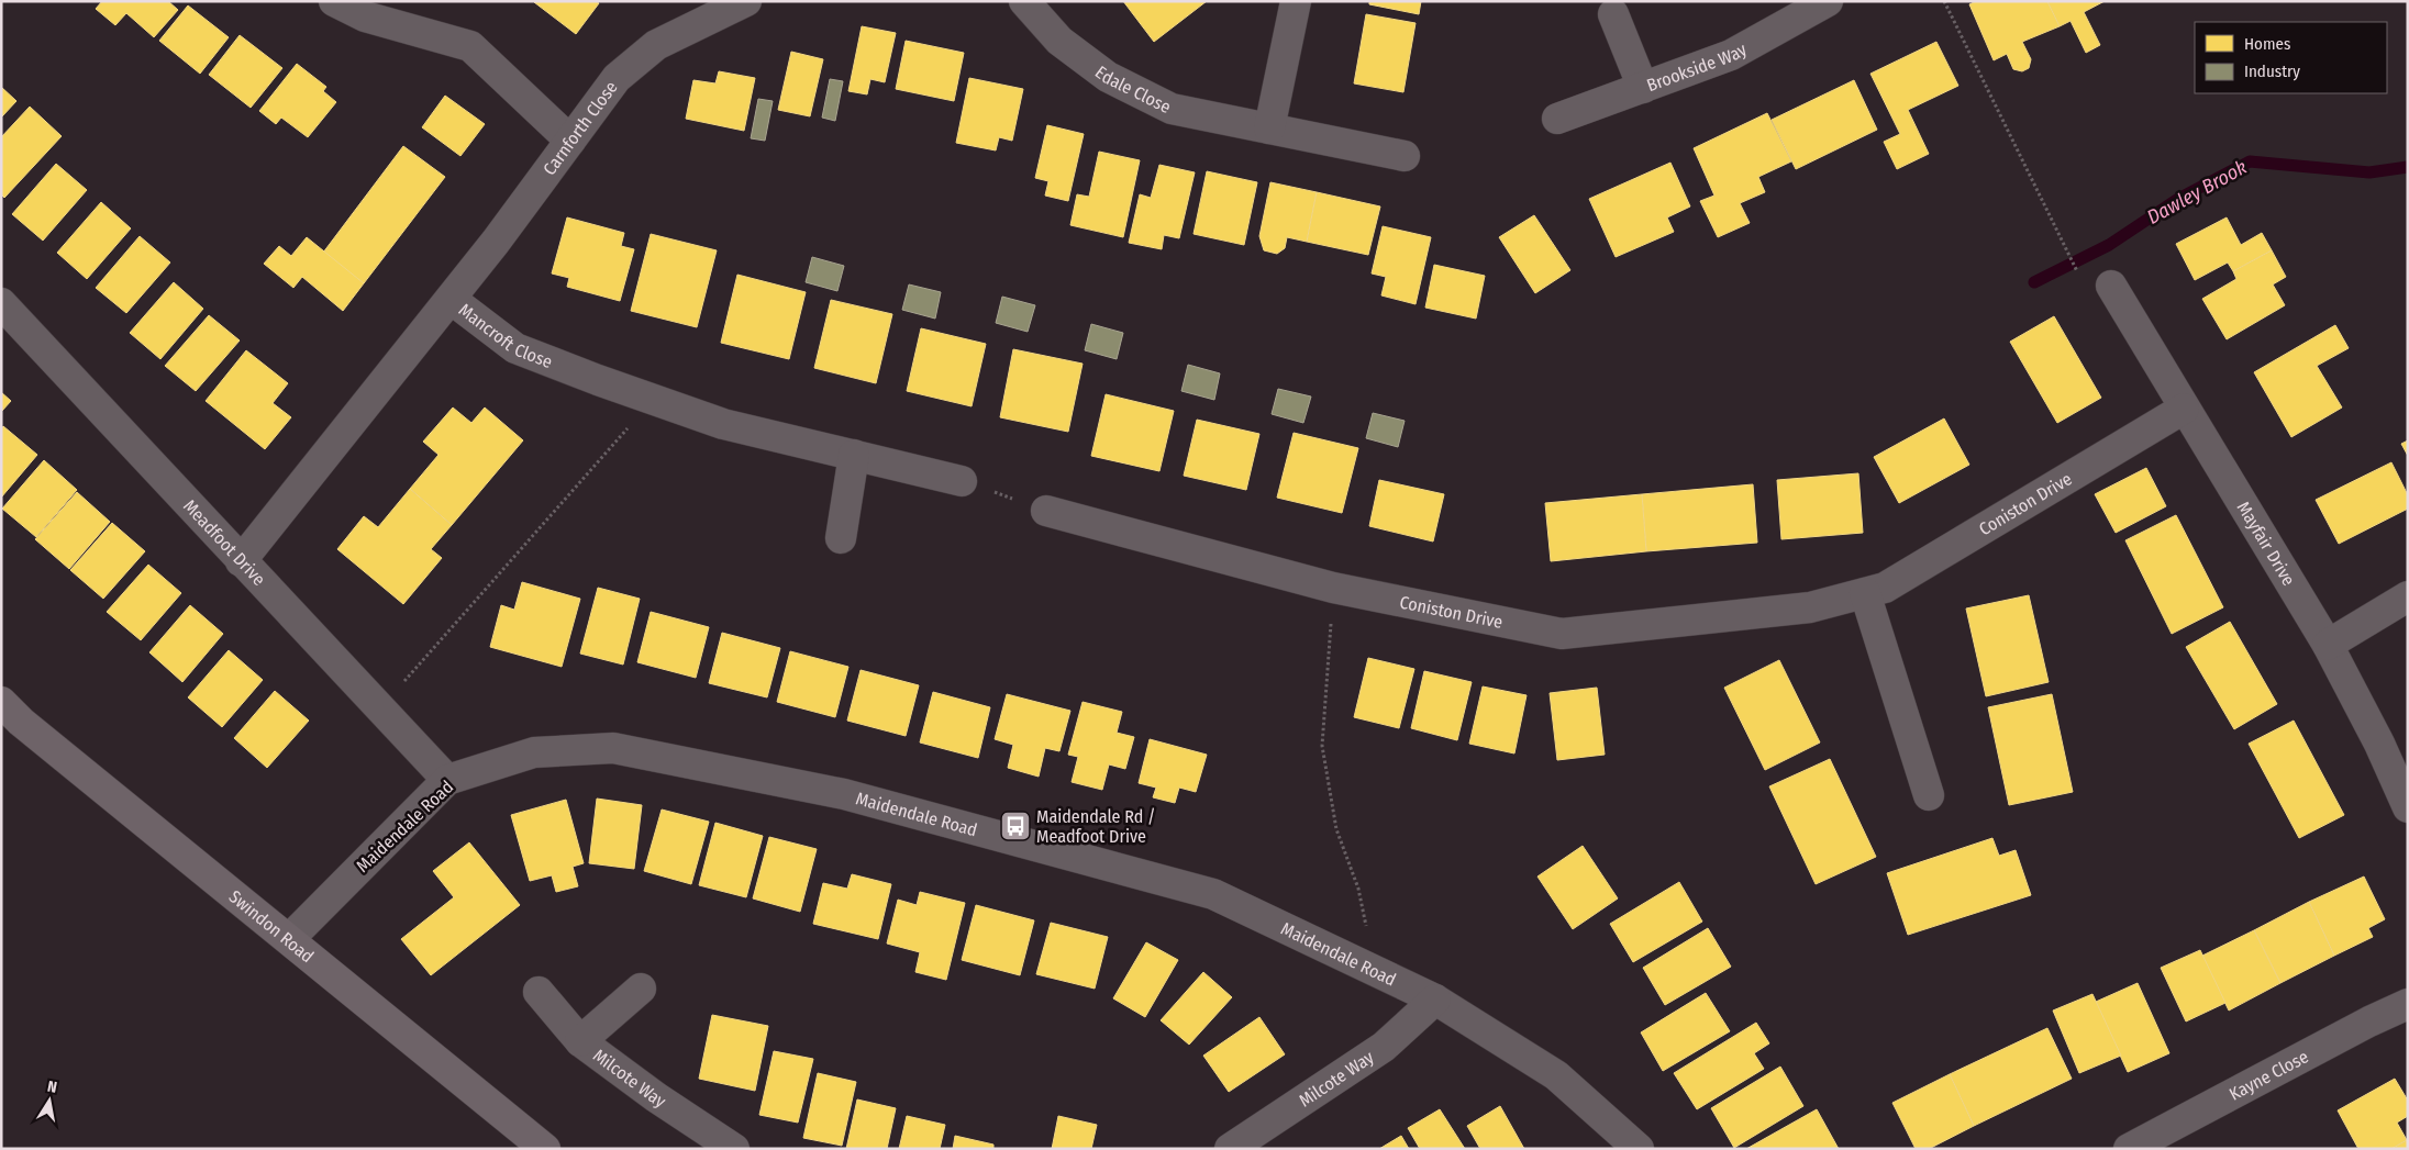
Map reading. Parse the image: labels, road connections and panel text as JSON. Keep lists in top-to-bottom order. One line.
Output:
{"streets":{"main road":["Swindon Road"],"street":["Brookside Way","Edale Close","Carnforth Close","Mancroft Close","Coniston Drive","Meadfoot Drive","Mayfair Drive","Maidendale Road","Kayne Close","Milcote Way"]},"crossings":[["Carnforth Close","Mancroft Close"],["Mancroft Close","Meadfoot Drive"],["Coniston Drive","Mayfair Drive"],["Meadfoot Drive","Maidendale Road"],["Maidendale Road","Swindon Road"],["Maidendale Road","Milcote Way"]],"water":["Dawley Brook"],"places":{"bus stop":["Maidendale Rd / Meadfoot Drive"]},"legend":["Homes","Industry"],"north":"top"}
